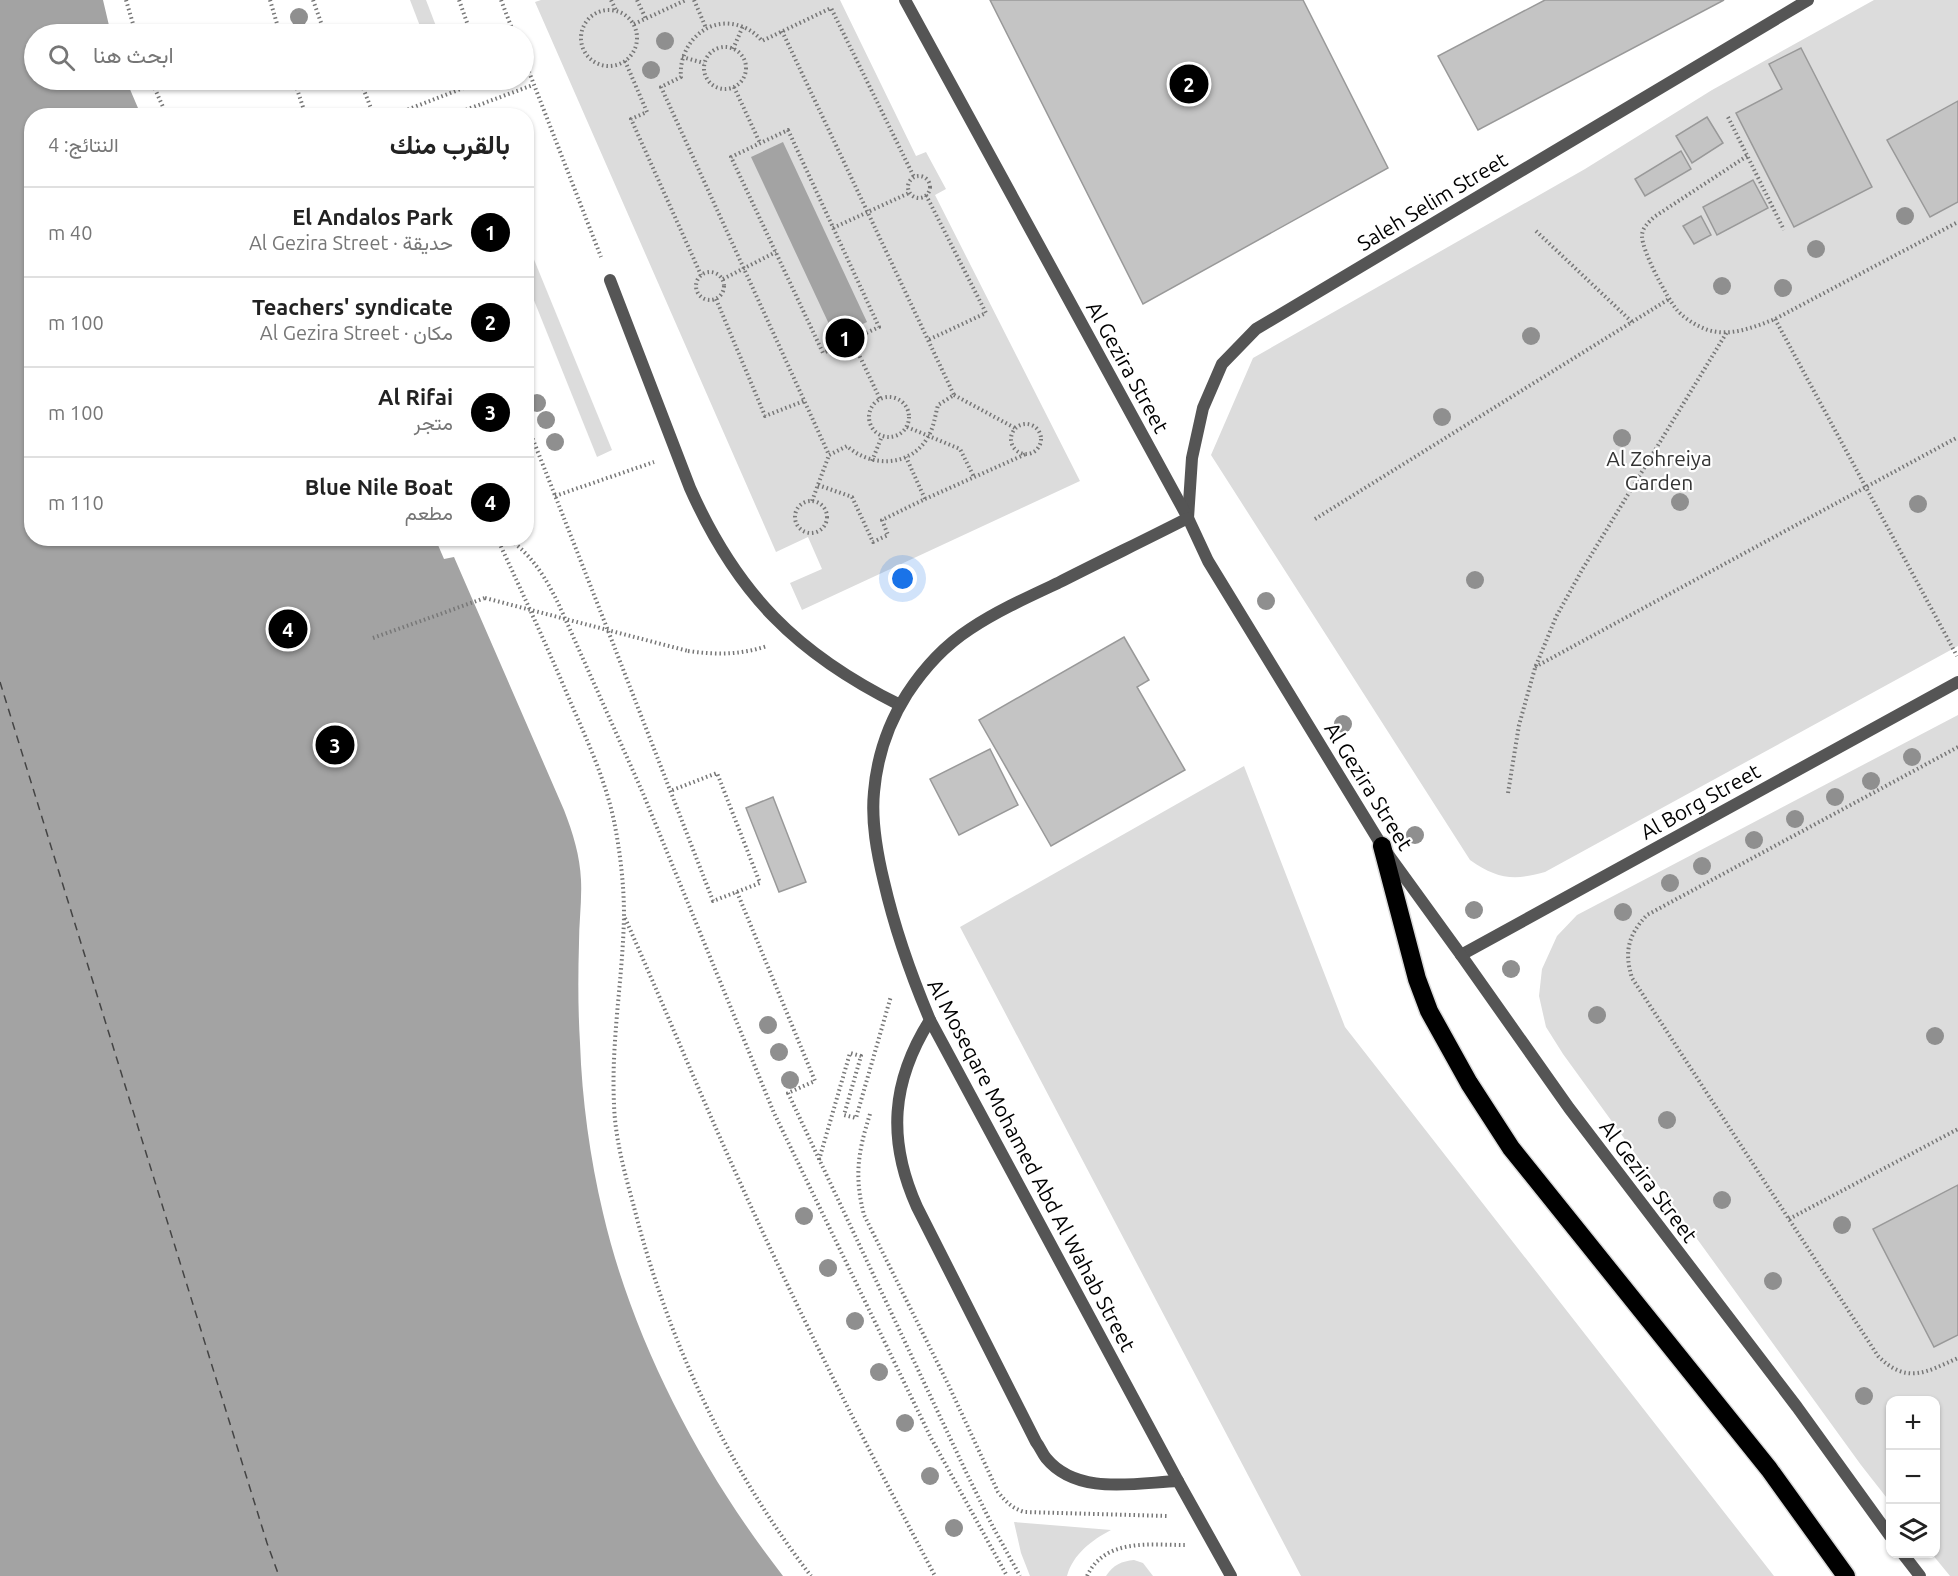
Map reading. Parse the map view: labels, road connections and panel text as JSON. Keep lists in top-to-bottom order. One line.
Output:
{"streets":{"street":["Saleh Selim Street","Al Gezira Street","Al Borg Street","Al Moseqare Mohamed Abd Al Wahab Street"]},"crossings":[["Saleh Selim Street","Al Gezira Street"],["Saleh Selim Street","Al Moseqare Mohamed Abd Al Wahab Street"],["Al Gezira Street","Al Borg Street"],["Al Gezira Street","Al Moseqare Mohamed Abd Al Wahab Street"]],"parks":["Al Zohreiya Garden"],"page":{"search":"ابحث هنا","pins":["2","1","4","3"],"heading":["بالقرب منك","النتائج: 4"],"list":[{"mark":"1","name":"El Andalos Park","note":"حديقة · Al Gezira Street","value":"40 m"},{"mark":"2","name":"Teachers' syndicate","note":"مكان · Al Gezira Street","value":"100 m"},{"mark":"3","name":"Al Rifai","note":"متجر","value":"100 m"},{"mark":"4","name":"Blue Nile Boat","note":"مطعم","value":"110 m"}],"map_buttons":["+","−"]}}
